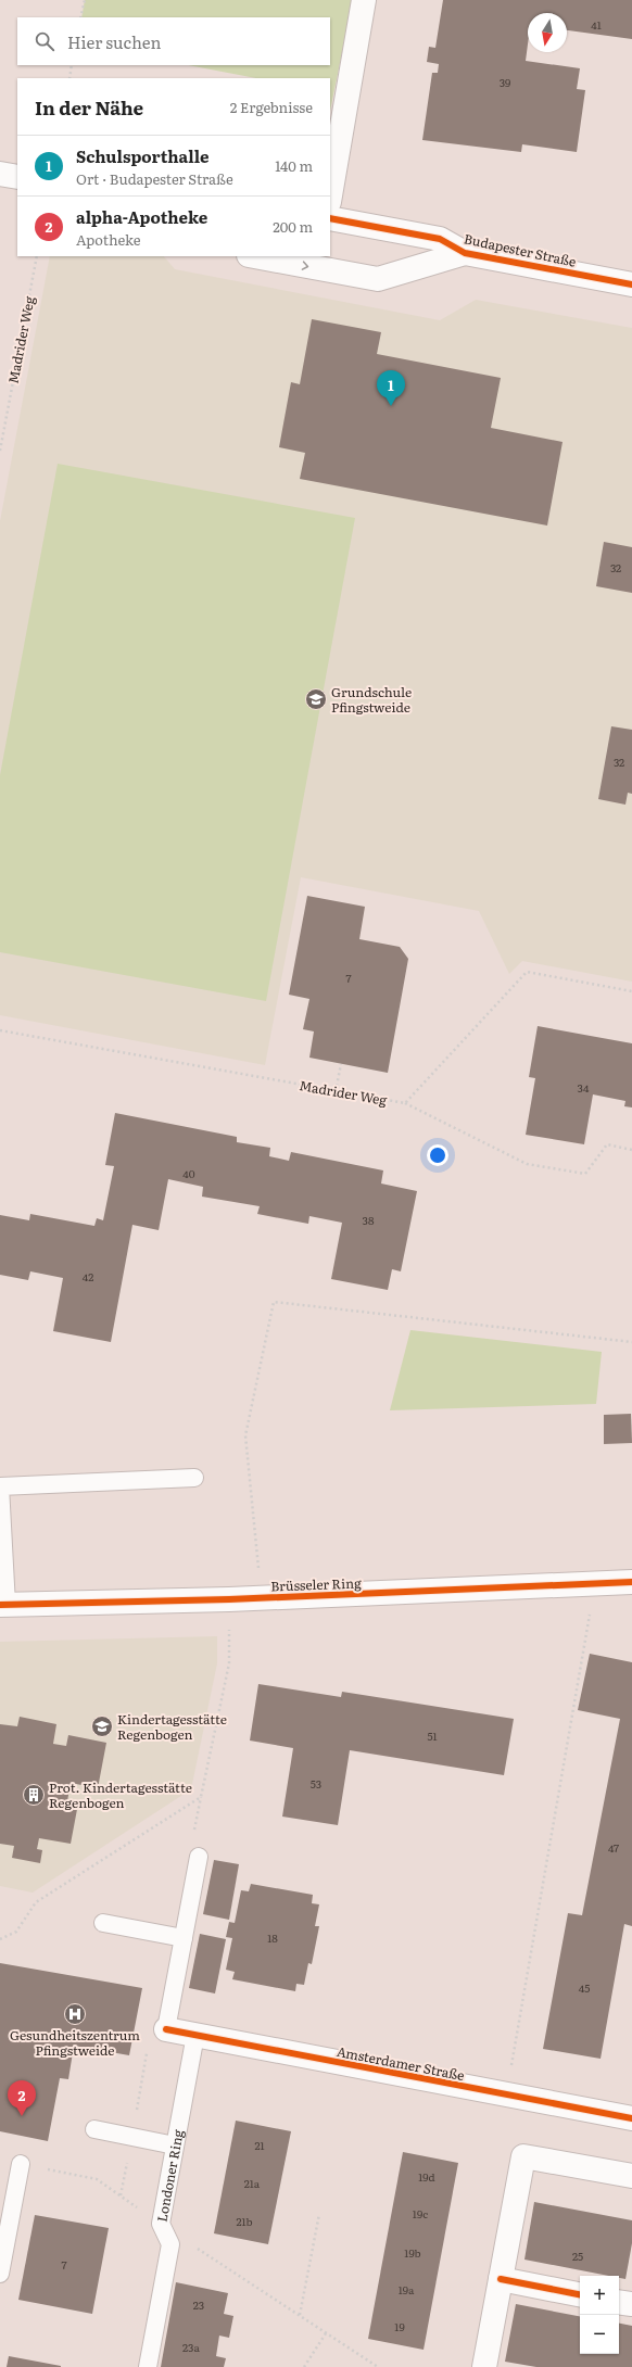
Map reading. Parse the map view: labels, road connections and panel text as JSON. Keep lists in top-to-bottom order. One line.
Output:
{"streets":{"street":["Budapester Straße","Brüsseler Ring","Amsterdamer Straße"],"lane":["Londoner Ring"],"path":["Madrider Weg"]},"crossings":[["Amsterdamer Straße","Londoner Ring"]],"places":{"school or university":["Grundschule Pfingstweide","Kindertagesstätte Regenbogen"],"building":["Prot. Kindertagesstätte Regenbogen"],"hospital":["Gesundheitszentrum Pfingstweide"]},"house_numbers":["41","39","32","32","7","34","40","38","42","51","53","47","18","45","21","19d","21a","19c","21b","19b","25","7","19a","23","19","23a"],"north":"bottom","page":{"search":"Hier suchen","heading":["In der Nähe","2 Ergebnisse"],"list":[{"mark":"1","name":"Schulsporthalle","note":"Ort · Budapester Straße","value":"140 m"},{"mark":"2","name":"alpha-Apotheke","note":"Apotheke","value":"200 m"}],"pins":["1","2"],"map_buttons":["+","−"]}}
